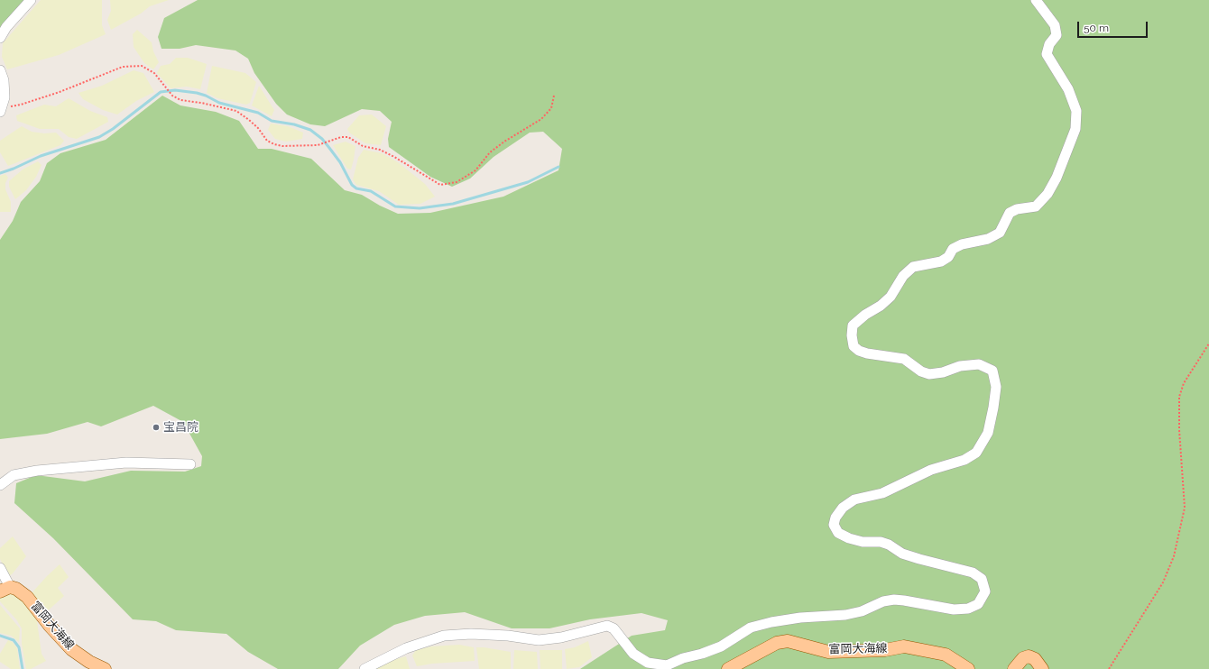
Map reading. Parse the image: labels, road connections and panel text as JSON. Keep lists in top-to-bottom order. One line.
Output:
{"streets":{"main road":["富岡大海線"]},"places":["宝昌院"],"scale_bar":"50 m"}
